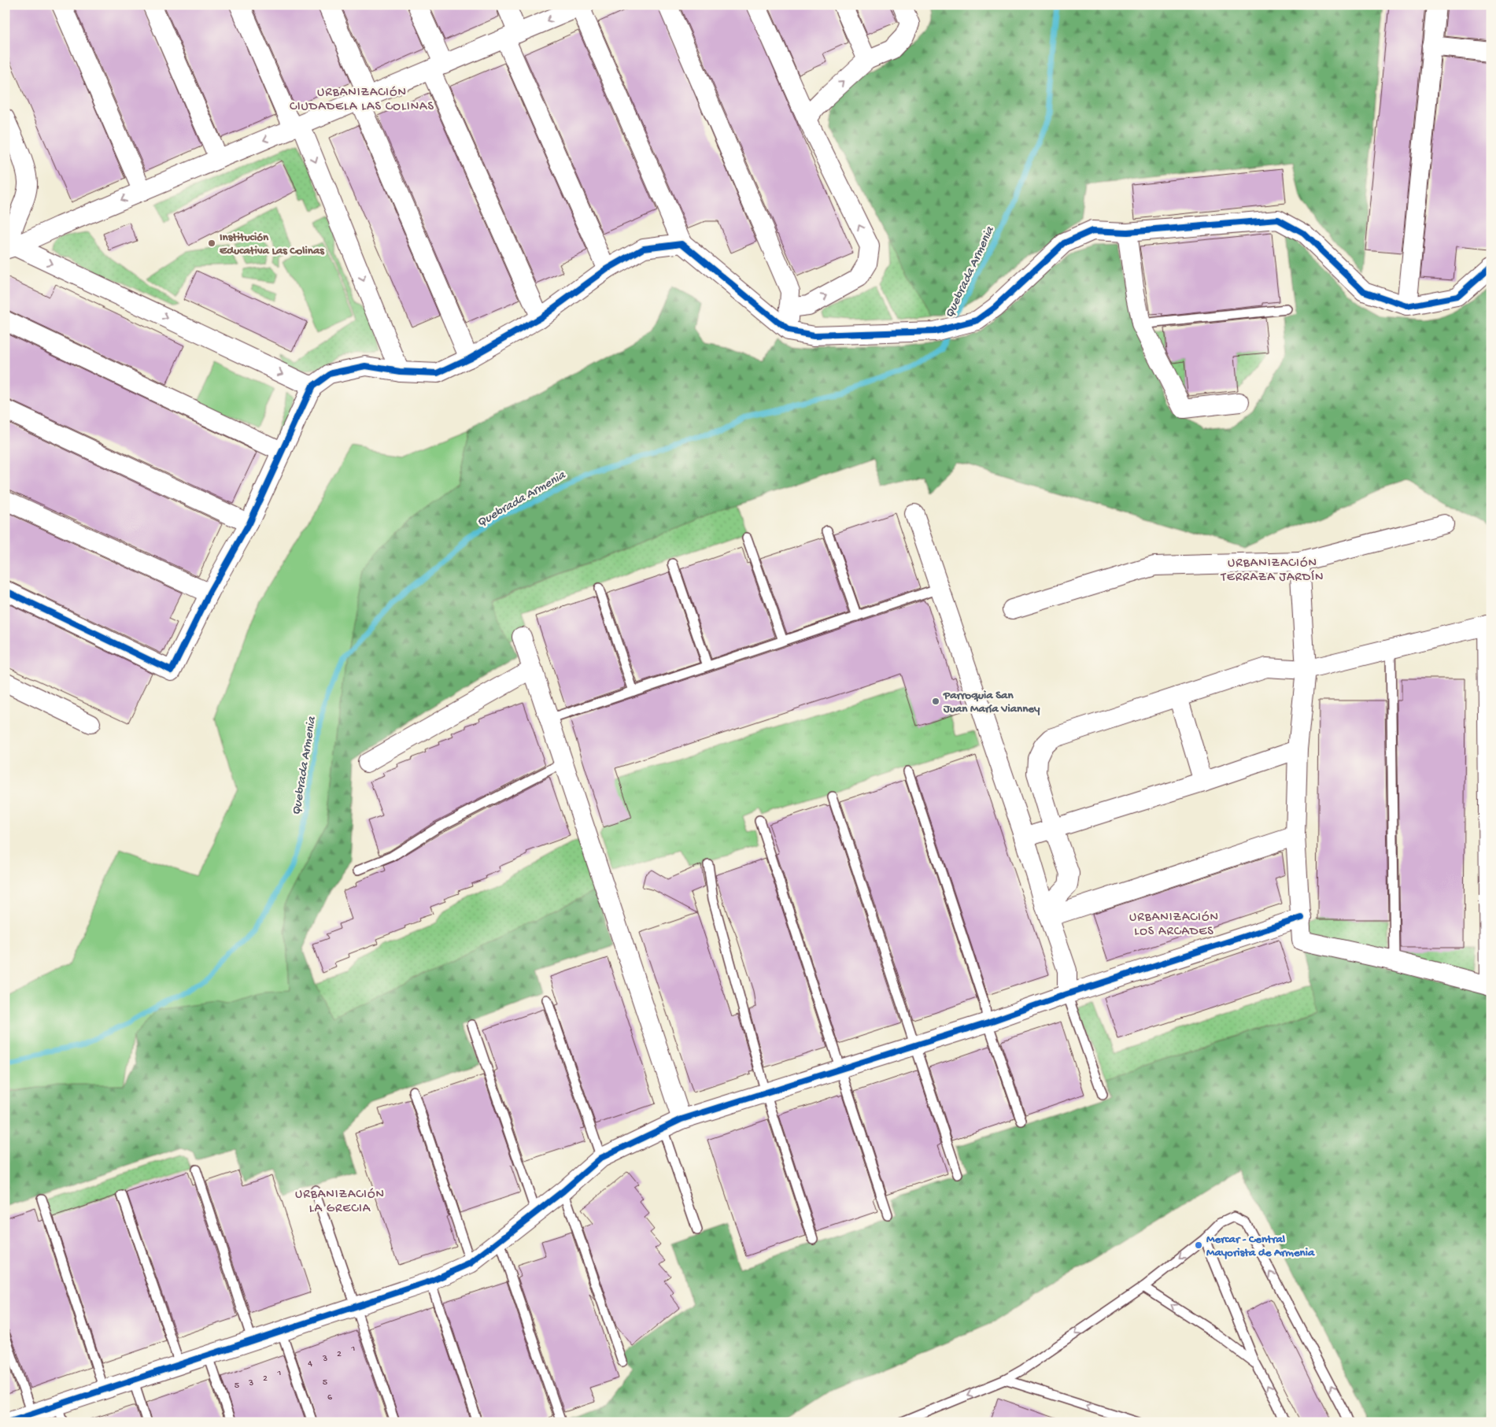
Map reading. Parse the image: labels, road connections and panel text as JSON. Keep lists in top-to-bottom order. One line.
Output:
{"districts":["URBANIZACIÓN CIUDADELA LAS COLINAS","URBANIZACIÓN TERRAZA JARDÍN","URBANIZACIÓN LOS ARCADES","URBANIZACIÓN LA GRECIA"],"water":["Quebrada Armenia"],"places":["Institución Educativa Las Colinas","Parroquia San Juan María Vianney","Mercar - Central Mayorista de Armenia"],"house_numbers":["1","2","3","4","1","2","5","3","5","6"]}
